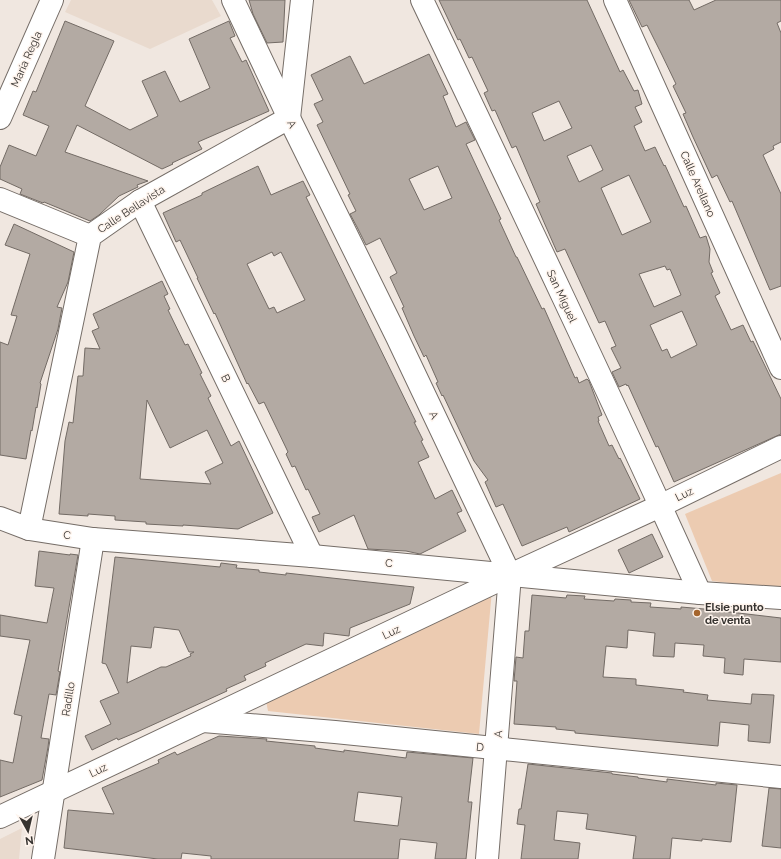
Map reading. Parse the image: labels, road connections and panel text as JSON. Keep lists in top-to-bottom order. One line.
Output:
{"streets":{"street":["María Regla","A","Calle Arellano","Calle Bellavista","San Miguel","B","Luz","C","Radillo","D"]},"crossings":[["A","Calle Bellavista"],["A","Luz"],["A","C"],["A","D"],["Calle Bellavista","B"],["Calle Bellavista","C"],["San Miguel","Luz"],["San Miguel","C"],["B","C"],["Luz","C"],["Luz","Radillo"],["Luz","D"],["C","Radillo"]],"places":["Elsie punto de venta"],"north":"bottom"}
